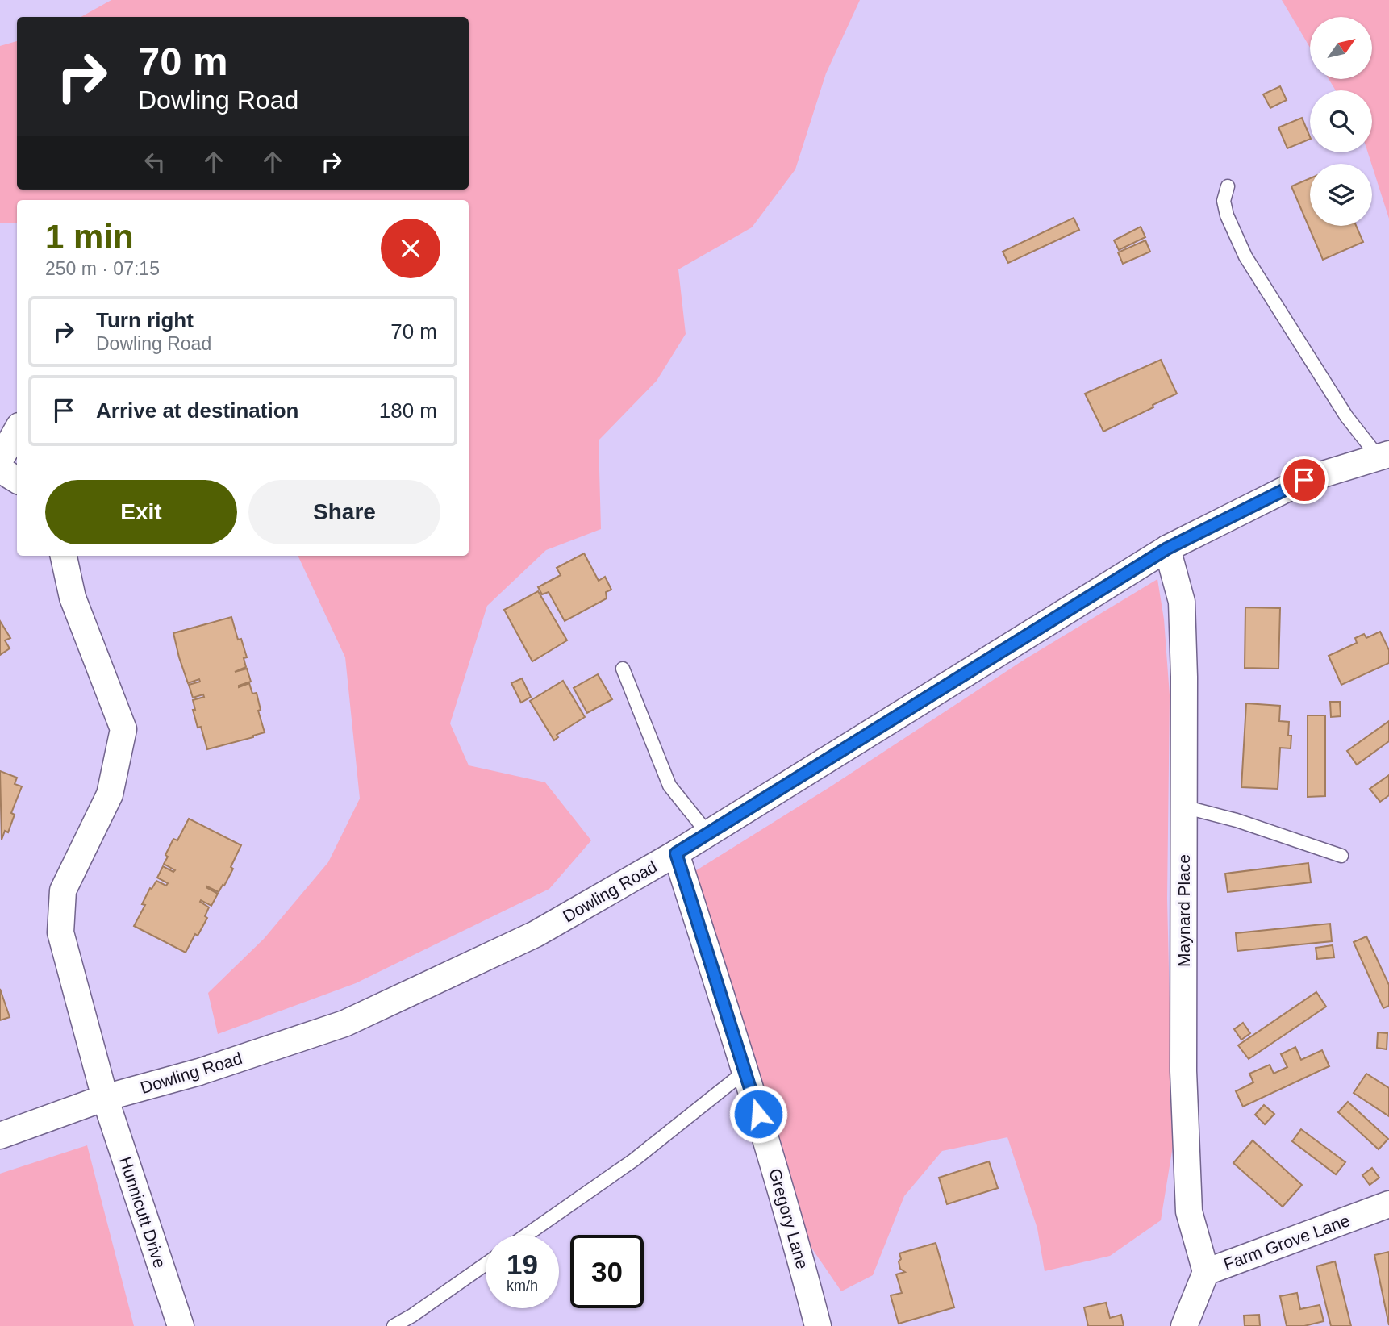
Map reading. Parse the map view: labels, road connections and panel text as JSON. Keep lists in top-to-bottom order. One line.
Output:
{"streets":{"street":["Dowling Road","Maynard Place","Hunnicutt Drive","Gregory Lane","Farm Grove Lane"]},"crossings":[["Dowling Road","Maynard Place"],["Dowling Road","Hunnicutt Drive"],["Dowling Road","Gregory Lane"],["Maynard Place","Farm Grove Lane"]],"north":"top right","page":{"turn":["70 m","Dowling Road"],"heading":["1 min","250 m · 07:15"],"list":[{"name":"Turn right","note":"Dowling Road","value":"70 m"},{"name":"Arrive at destination","value":"180 m"}],"buttons":["Exit","Share"],"speed":"19 km/h","limit":"30"}}
